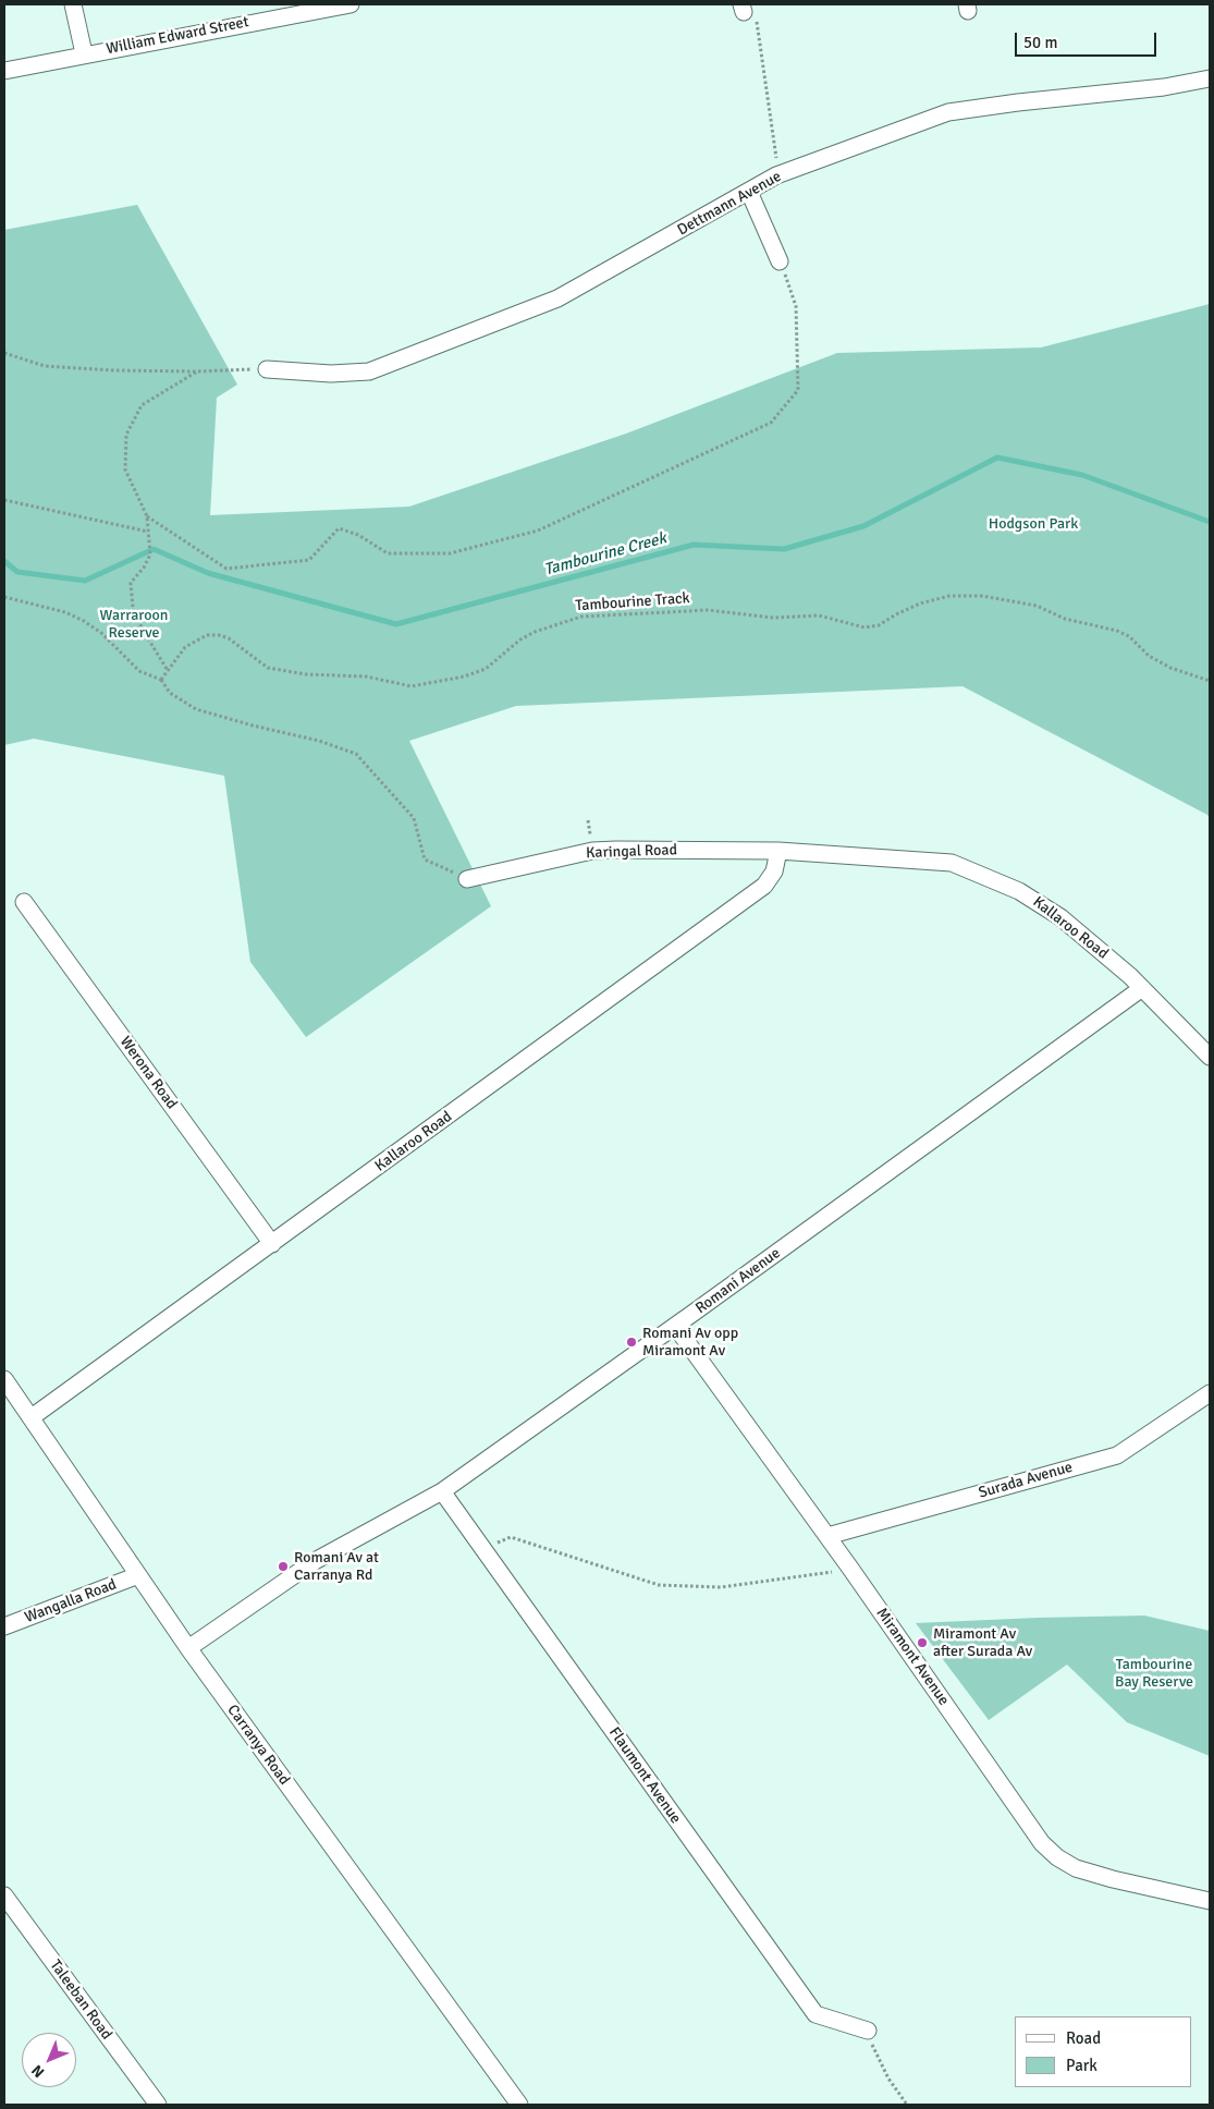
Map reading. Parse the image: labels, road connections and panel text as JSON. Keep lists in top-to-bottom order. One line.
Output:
{"streets":{"street":["William Edward Street","Dettmann Avenue","Karingal Road","Kallaroo Road","Werona Road","Romani Avenue","Surada Avenue","Wangalla Road","Miramont Avenue","Carranya Road","Flaumont Avenue","Taleeban Road"],"path":["Tambourine Track"]},"crossings":[["Karingal Road","Kallaroo Road"],["Kallaroo Road","Werona Road"],["Kallaroo Road","Romani Avenue"],["Kallaroo Road","Carranya Road"],["Romani Avenue","Miramont Avenue"],["Romani Avenue","Carranya Road"],["Romani Avenue","Flaumont Avenue"],["Surada Avenue","Miramont Avenue"],["Wangalla Road","Carranya Road"]],"water":["Tambourine Creek"],"parks":["Hodgson Park","Warraroon Reserve","Tambourine Bay Reserve"],"places":["Romani Av opp Miramont Av","Romani Av at Carranya Rd","Miramont Av after Surada Av"],"legend":["Road","Park"],"scale_bar":"50 m","north":"bottom left"}
